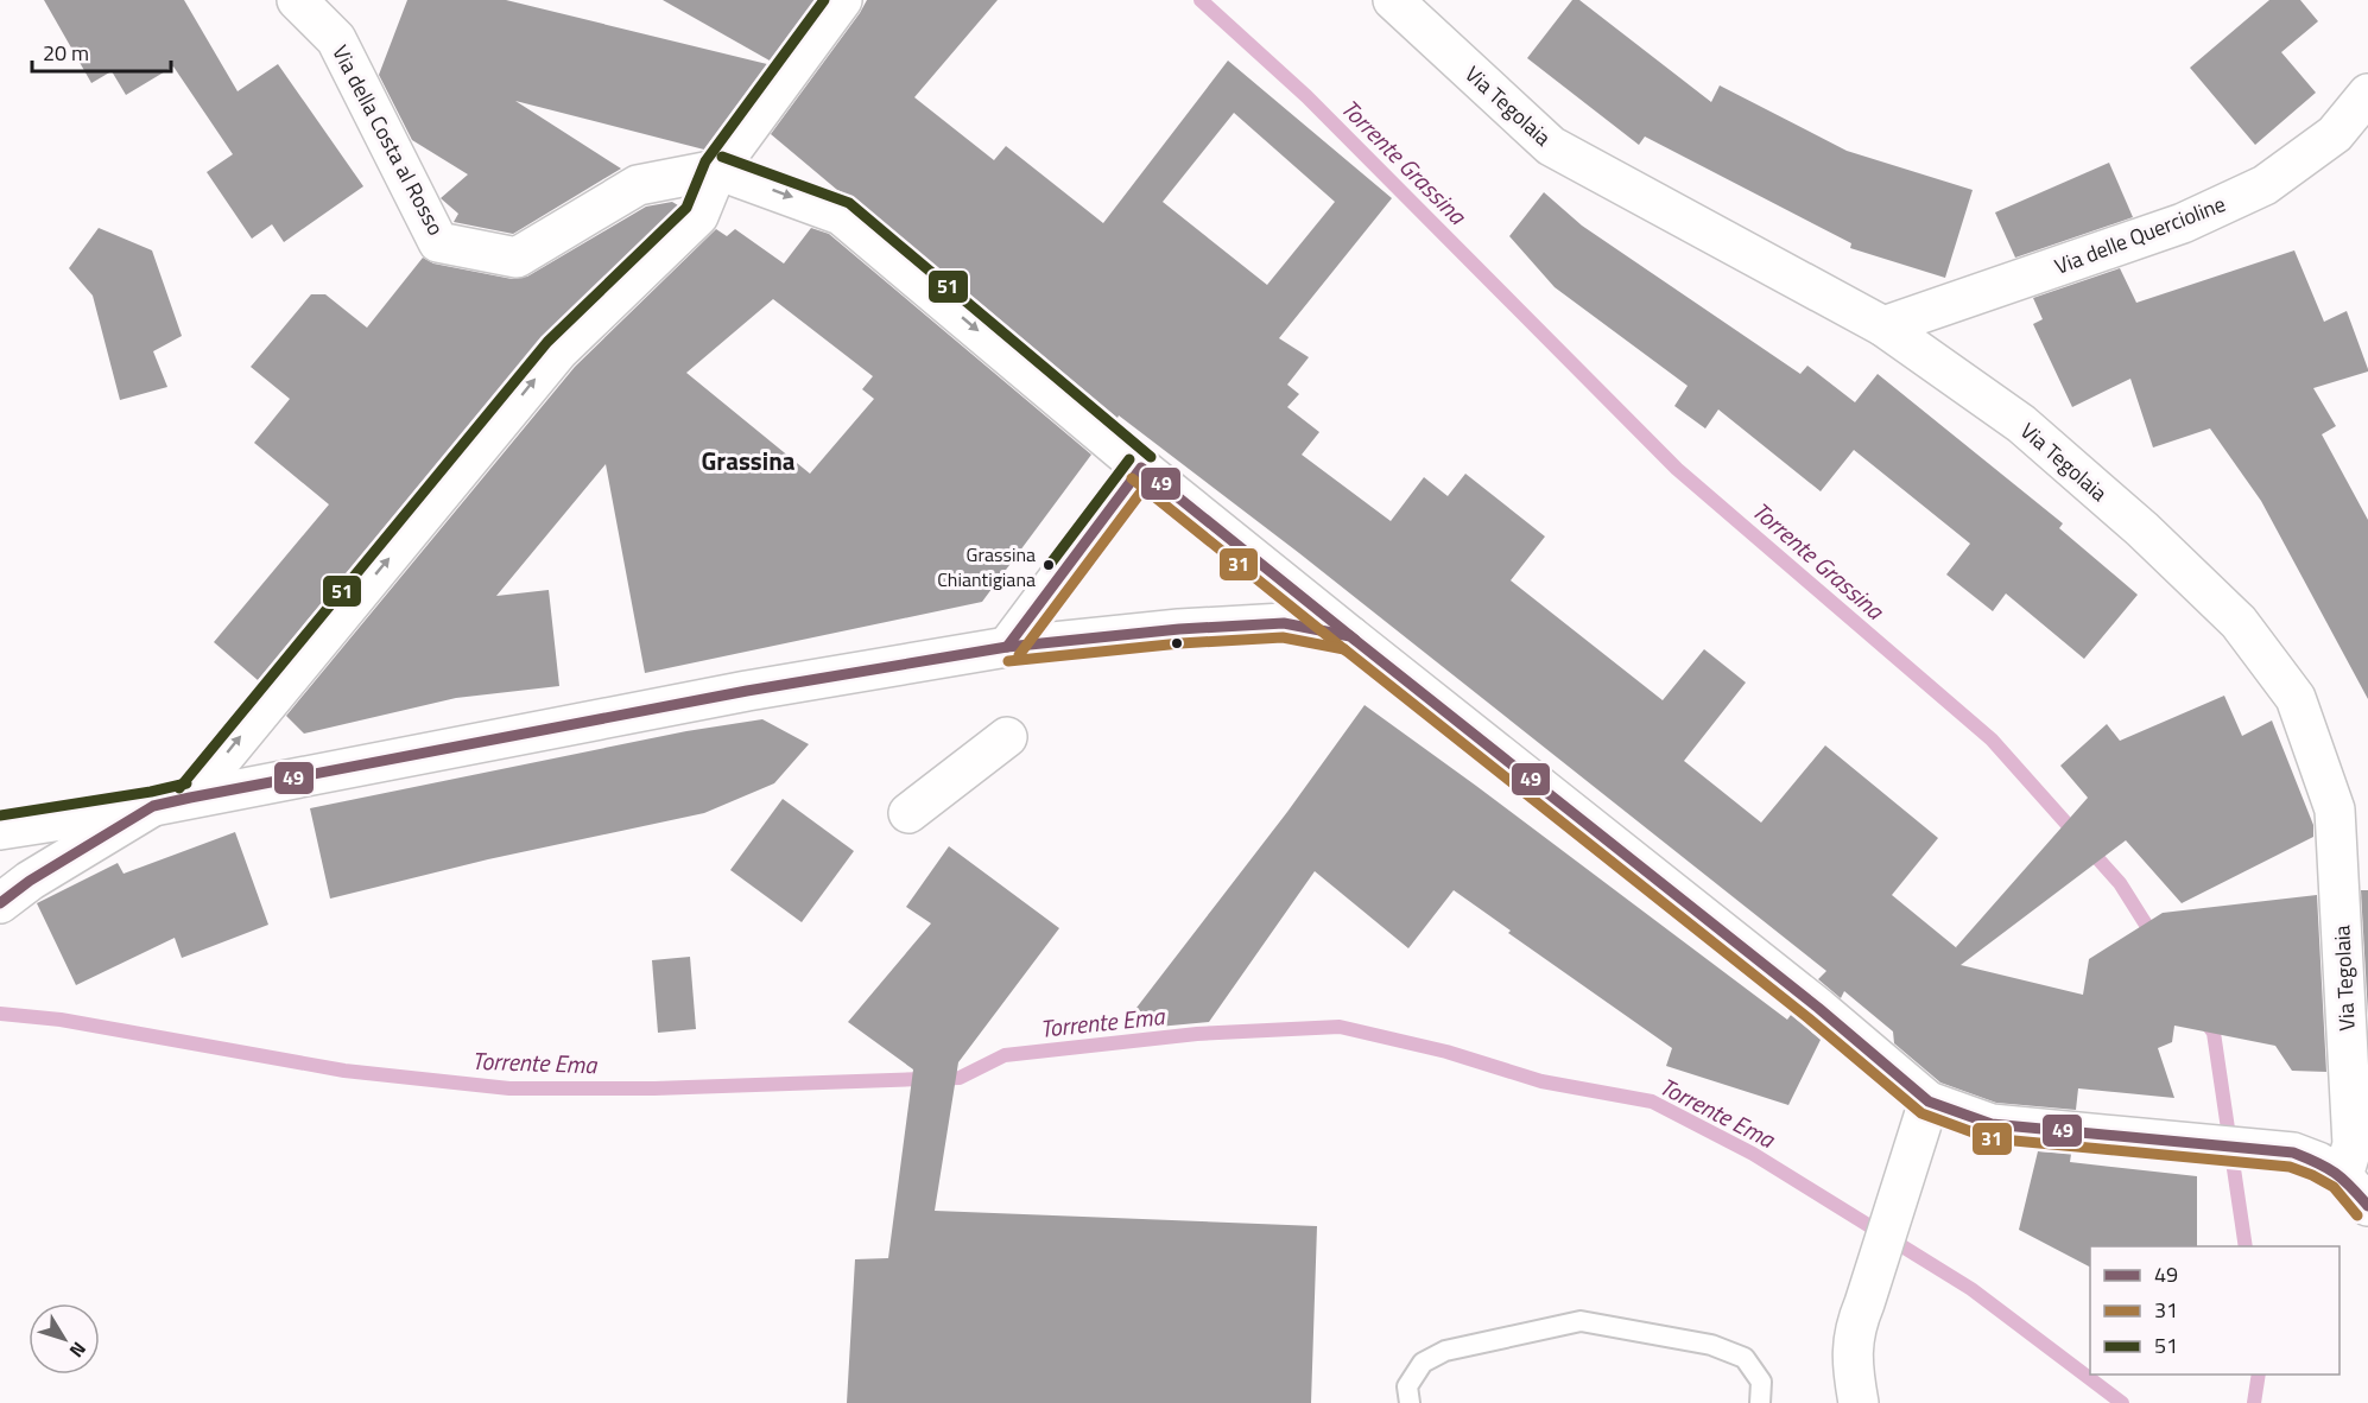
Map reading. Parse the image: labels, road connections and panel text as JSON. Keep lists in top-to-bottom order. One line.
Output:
{"streets":{"street":["Via Tegolaia","Via della Costa al Rosso","Via delle Quercioline"]},"crossings":[["Via Tegolaia","Via delle Quercioline"]],"districts":["Grassina"],"water":["Torrente Grassina","Torrente Ema"],"places":["Grassina Chiantigiana"],"lines":["transit line 51","transit line 49","transit line 31"],"legend":["49","31","51"],"scale_bar":"20 m","north":"bottom right"}
